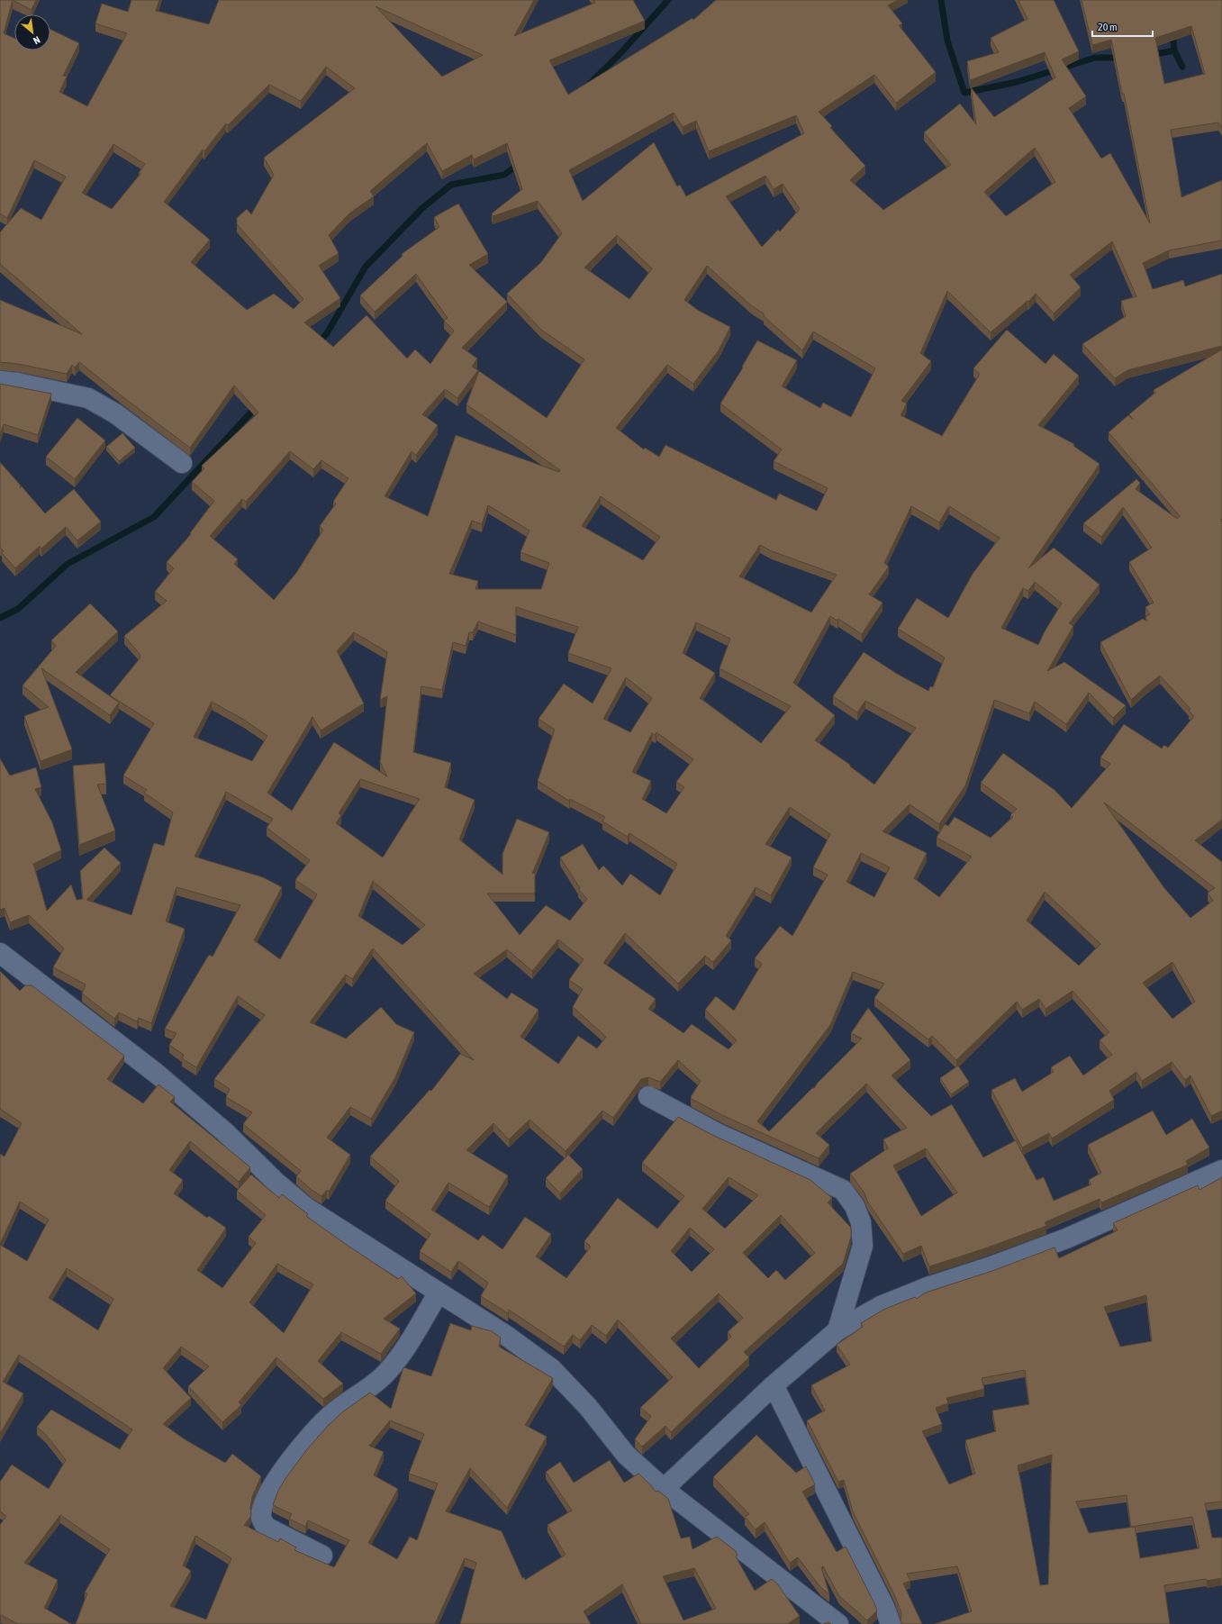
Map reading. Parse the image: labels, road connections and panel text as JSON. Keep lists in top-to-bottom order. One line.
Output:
{"scale_bar":"20 m","north":"bottom right"}
